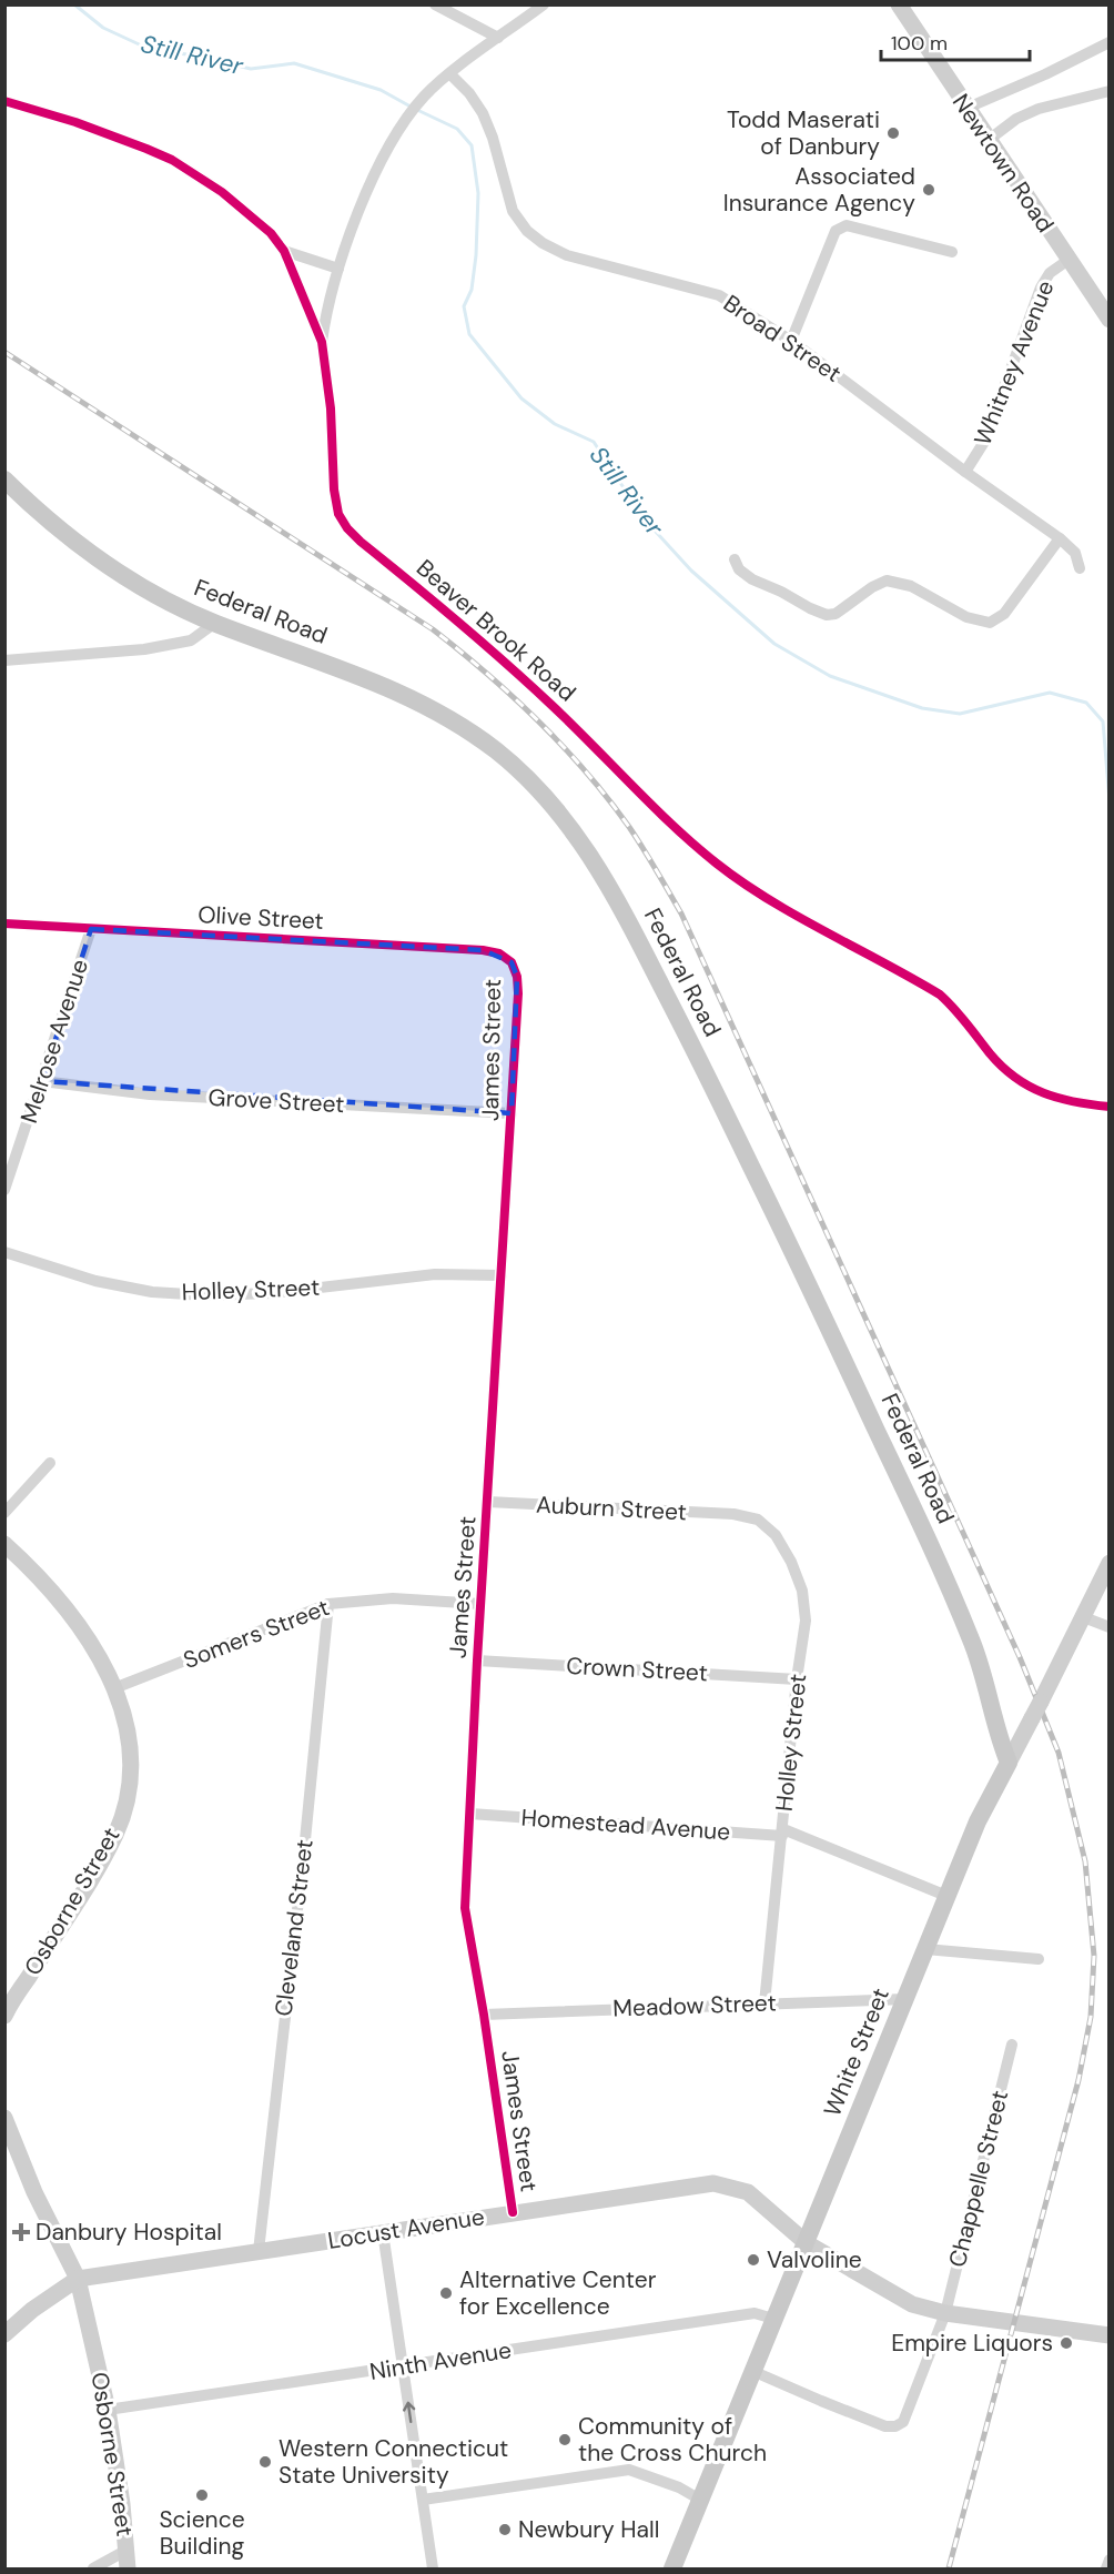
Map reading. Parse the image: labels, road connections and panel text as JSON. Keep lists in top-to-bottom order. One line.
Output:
{"streets":{"main road":["Newtown Road","Federal Road","Osborne Street","White Street","Locust Avenue"],"street":["Broad Street","Whitney Avenue","Beaver Brook Road","Olive Street","Melrose Avenue","James Street","Grove Street","Holley Street","Auburn Street","Somers Street","Crown Street","Homestead Avenue","Cleveland Street","Meadow Street","Chappelle Street","Ninth Avenue"]},"crossings":[["Newtown Road","Whitney Avenue"],["Broad Street","Whitney Avenue"],["Federal Road","White Street"],["Olive Street","Melrose Avenue"],["Olive Street","James Street"],["Melrose Avenue","Grove Street"],["James Street","Grove Street"],["James Street","Holley Street"],["James Street","Auburn Street"],["James Street","Somers Street"],["James Street","Crown Street"],["James Street","Homestead Avenue"],["James Street","Meadow Street"],["James Street","Locust Avenue"],["Holley Street","Auburn Street"],["Holley Street","Crown Street"],["Holley Street","Homestead Avenue"],["Holley Street","Meadow Street"],["Somers Street","Osborne Street"],["Somers Street","Cleveland Street"],["Homestead Avenue","White Street"],["Osborne Street","Locust Avenue"],["Osborne Street","Ninth Avenue"],["Cleveland Street","Locust Avenue"],["Meadow Street","White Street"],["White Street","Chappelle Street"],["White Street","Locust Avenue"],["White Street","Ninth Avenue"],["Chappelle Street","Locust Avenue"]],"water":["Still River"],"places":{"other":["Todd Maserati of Danbury","Associated Insurance Agency","Valvoline","Alternative Center for Excellence","Empire Liquors","Community of the Cross Church","Western Connecticut State University","Science Building","Newbury Hall"],"health":["Danbury Hospital"]},"scale_bar":"100 m"}
